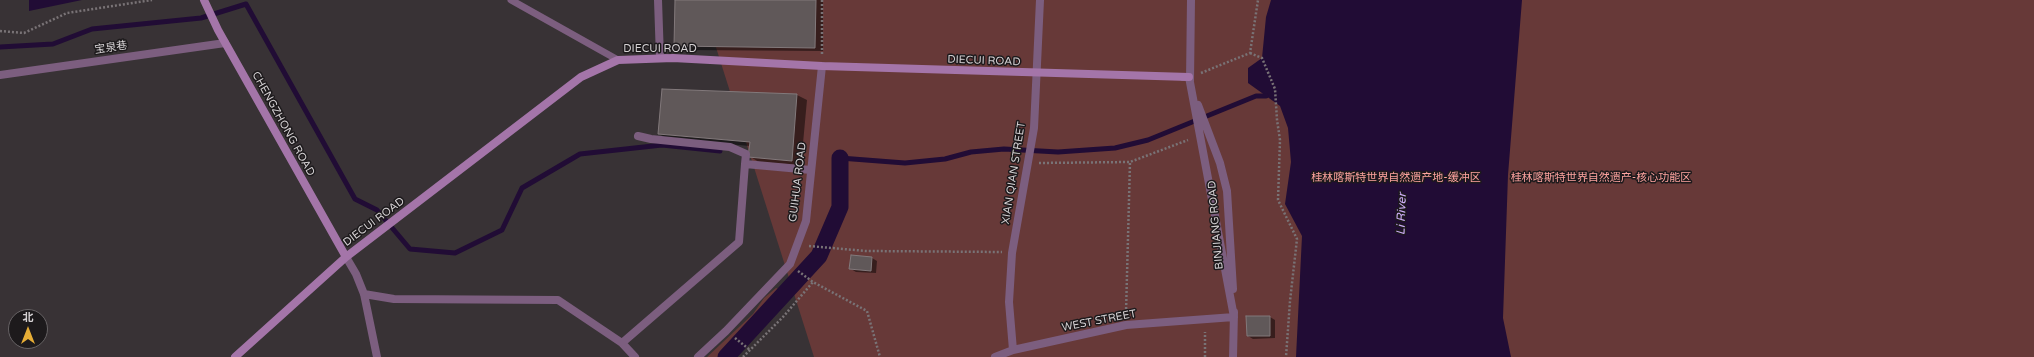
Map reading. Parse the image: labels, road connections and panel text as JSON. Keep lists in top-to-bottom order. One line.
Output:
{"streets":{"street":["宝泉巷","DIECUI ROAD","CHENGZHONG ROAD","XIAN QIAN STREET","GUIHUA ROAD","BINJIANG ROAD","WEST STREET"]},"crossings":[["宝泉巷","CHENGZHONG ROAD"],["DIECUI ROAD","CHENGZHONG ROAD"],["DIECUI ROAD","XIAN QIAN STREET"],["DIECUI ROAD","GUIHUA ROAD"],["DIECUI ROAD","BINJIANG ROAD"],["XIAN QIAN STREET","WEST STREET"],["BINJIANG ROAD","WEST STREET"]],"water":["Li River"],"parks":["桂林喀斯特世界自然遗产地-缓冲区","桂林喀斯特世界自然遗产-核心功能区"],"north":"top"}
